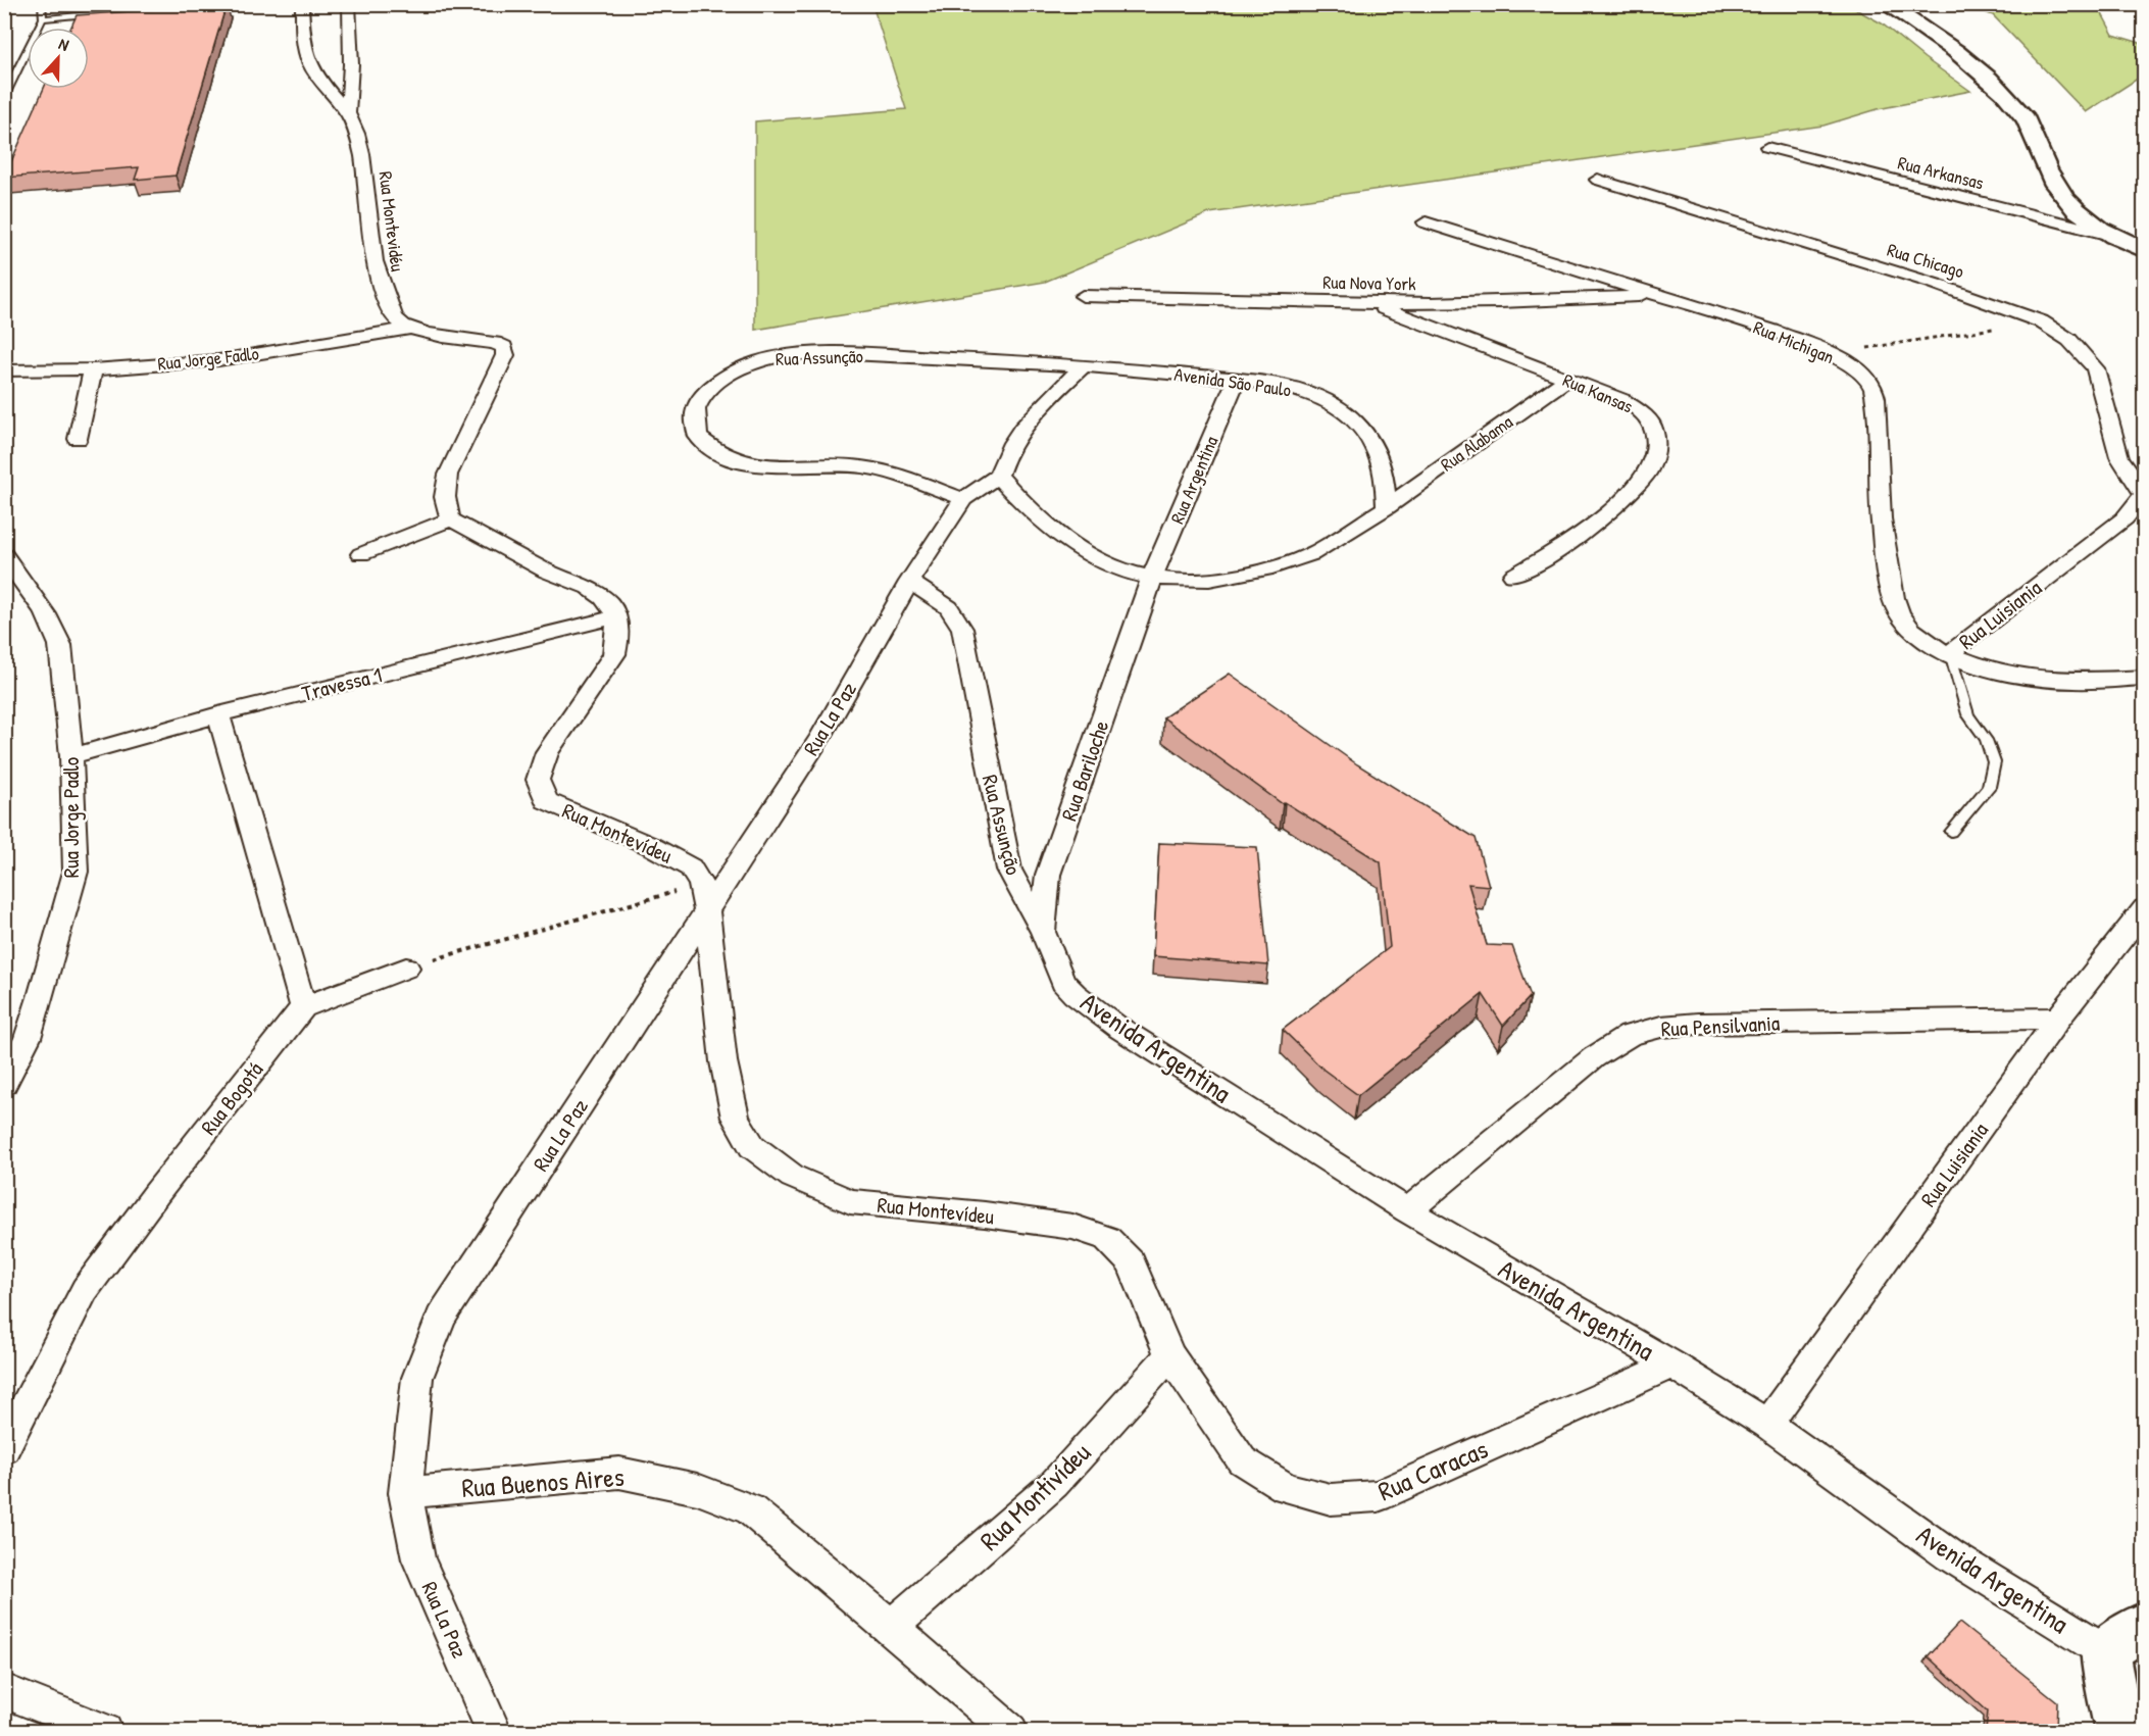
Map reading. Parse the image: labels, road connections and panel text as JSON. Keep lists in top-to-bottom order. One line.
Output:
{"streets":{"street":["Rua Arkansas","Rua Montevidéu","Rua Chicago","Rua Nova York","Rua Michigan","Rua Assunção","Rua Jorge Fadlo","Avenida São Paulo","Rua Kansas","Rua Alabama","Rua Argentina","Rua Luisiania","Travessa 1","Rua La Paz","Rua Bariloche","Rua Jorge Padlo","Rua Montevídeu","Rua Pensilvania","Avenida Argentina","Rua Bogotá","Rua Caracas","Rua Buenos Aires","Rua Montivídeu"]},"crossings":[["Rua Montevidéu","Rua Jorge Fadlo"],["Rua Chicago","Rua Luisiania"],["Rua Nova York","Rua Michigan"],["Rua Nova York","Rua Kansas"],["Rua Michigan","Rua Luisiania"],["Rua Assunção","Avenida São Paulo"],["Rua Assunção","Rua La Paz"],["Rua Assunção","Rua Bariloche"],["Avenida São Paulo","Rua Alabama"],["Avenida São Paulo","Rua Argentina"],["Rua Kansas","Rua Alabama"],["Rua Argentina","Rua Bariloche"],["Rua Luisiania","Rua Pensilvania"],["Rua Luisiania","Avenida Argentina"],["Travessa 1","Rua Jorge Padlo"],["Travessa 1","Rua Montevídeu"],["Rua La Paz","Rua Montevídeu"],["Rua La Paz","Rua Buenos Aires"],["Rua Bariloche","Avenida Argentina"],["Rua Montevídeu","Rua Caracas"],["Rua Montevídeu","Rua Montivídeu"],["Rua Pensilvania","Avenida Argentina"],["Avenida Argentina","Rua Caracas"],["Rua Caracas","Rua Montivídeu"],["Rua Buenos Aires","Rua Montivídeu"]],"north":"top"}
